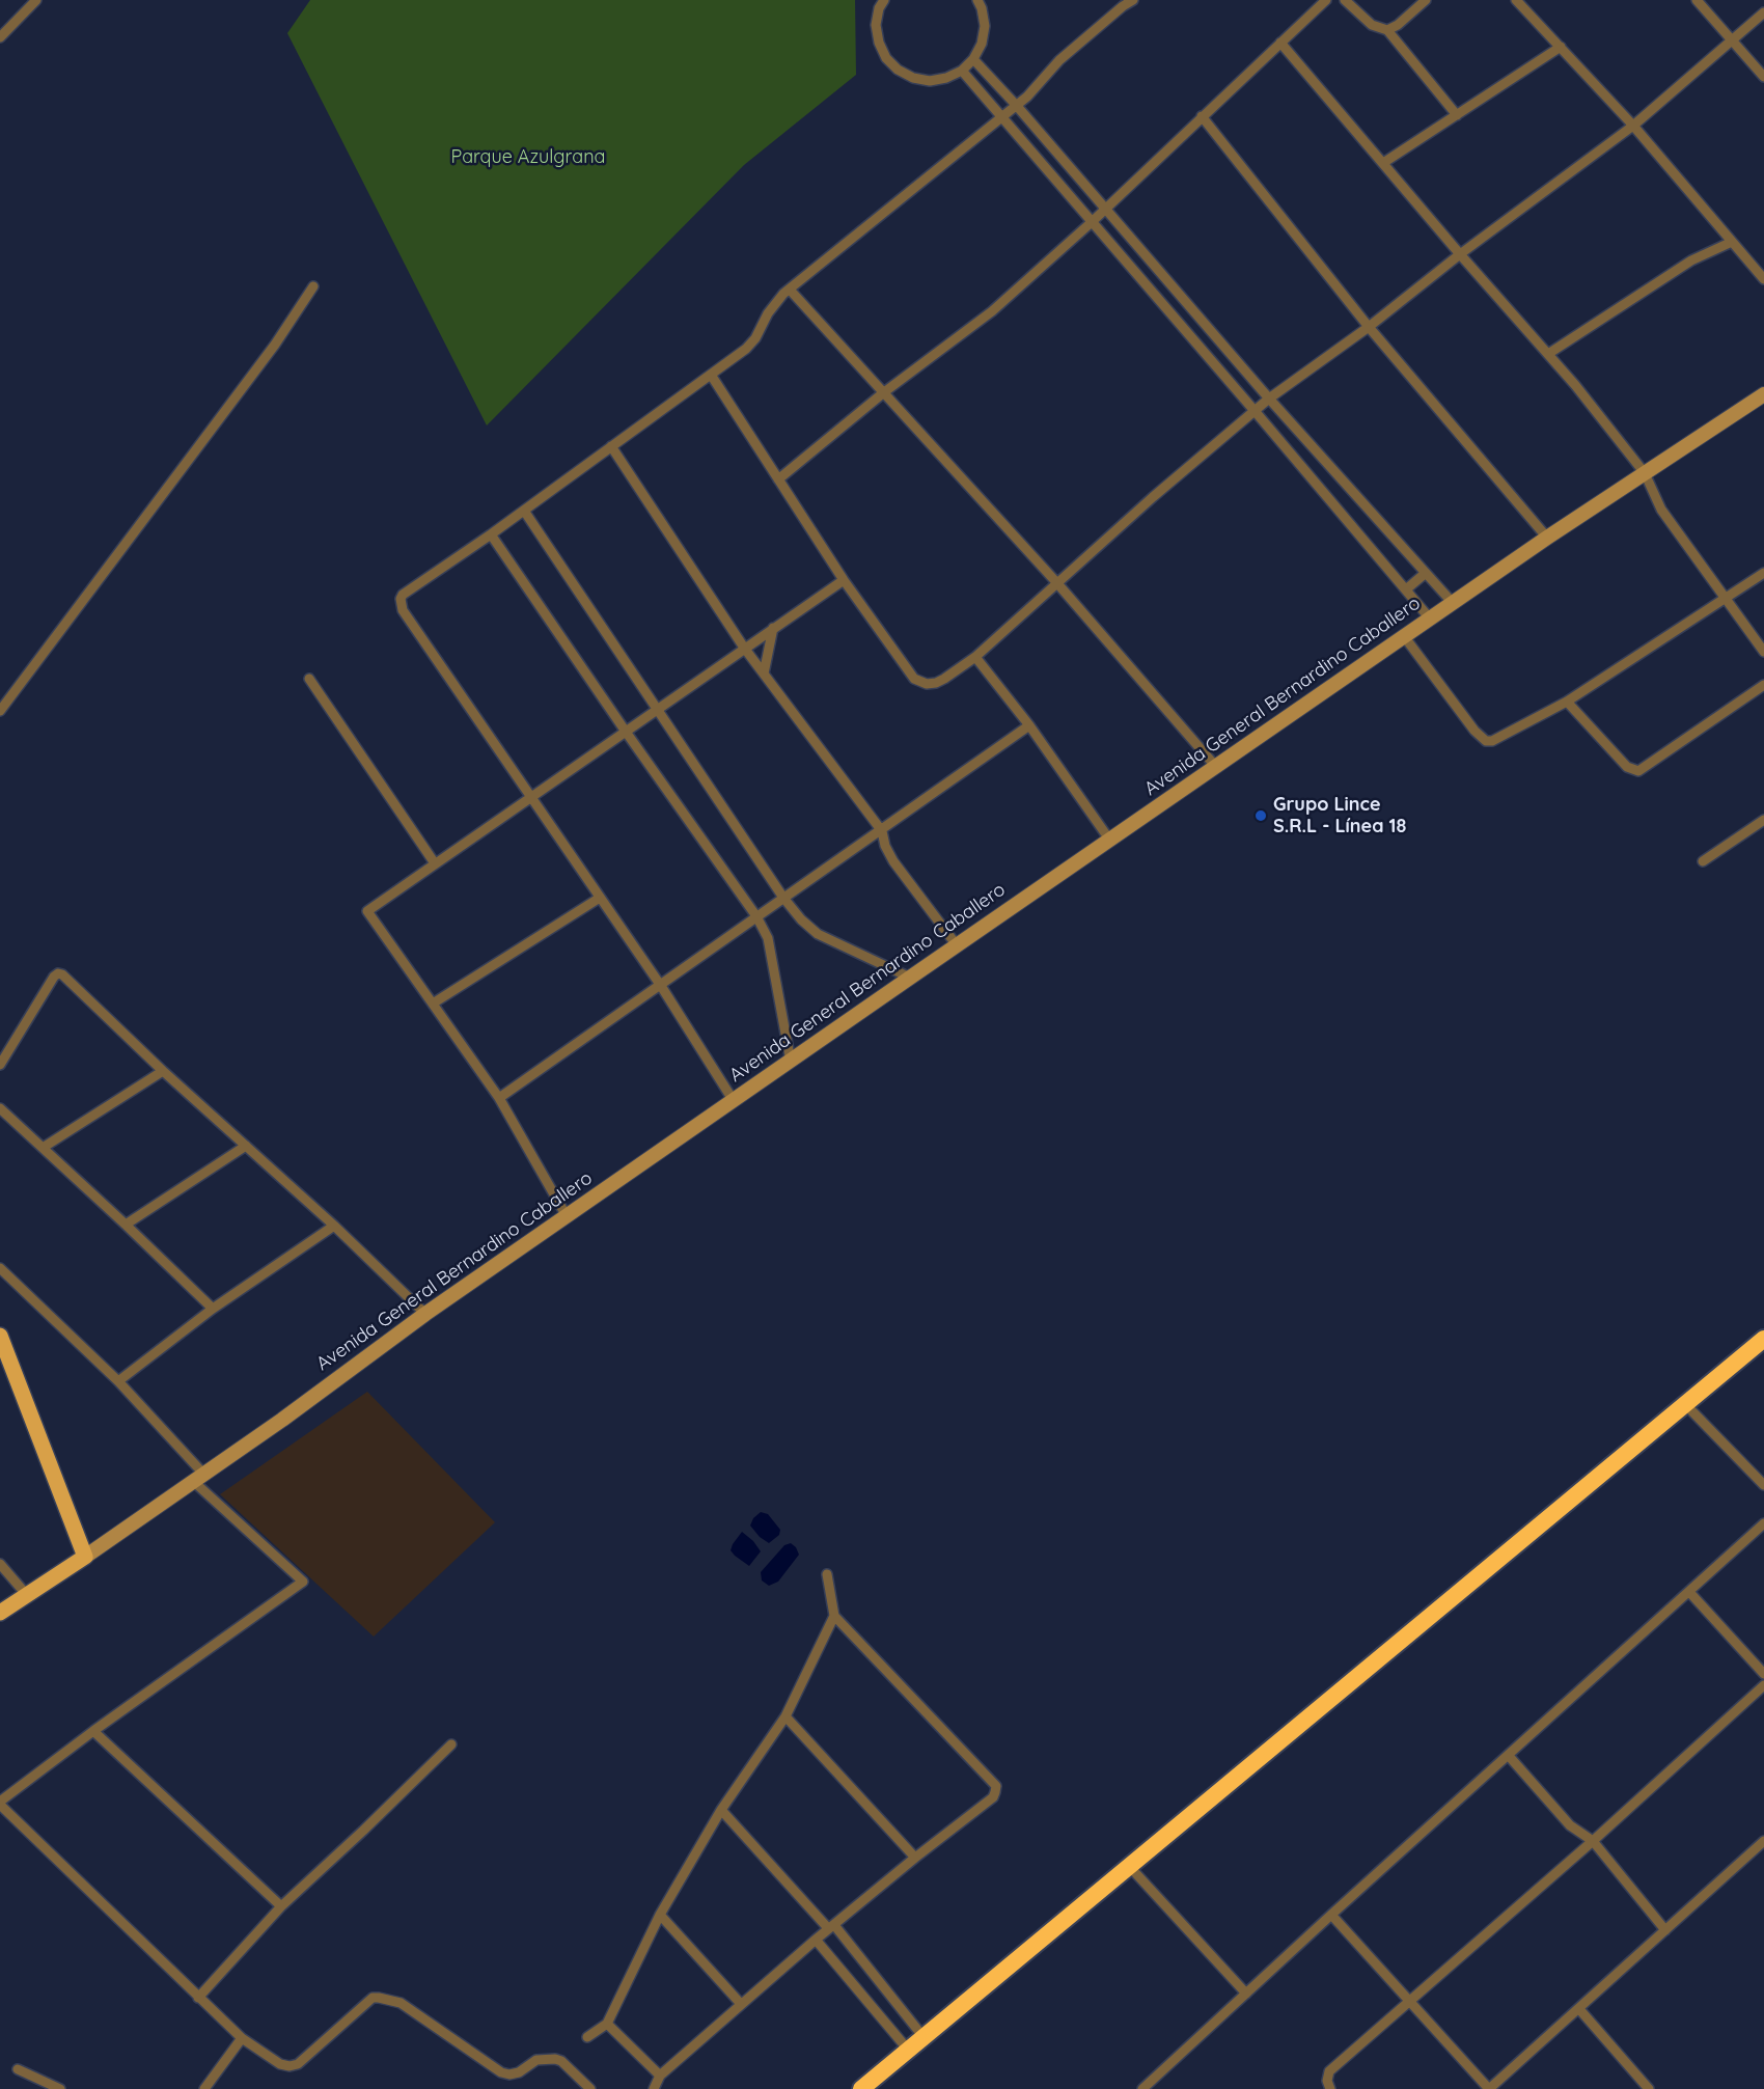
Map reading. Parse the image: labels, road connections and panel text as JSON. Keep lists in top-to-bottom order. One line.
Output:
{"streets":{"main road":["Avenida General Bernardino Caballero"]},"parks":["Parque Azulgrana"],"places":["Grupo Lince S.R.L - Línea 18"]}
